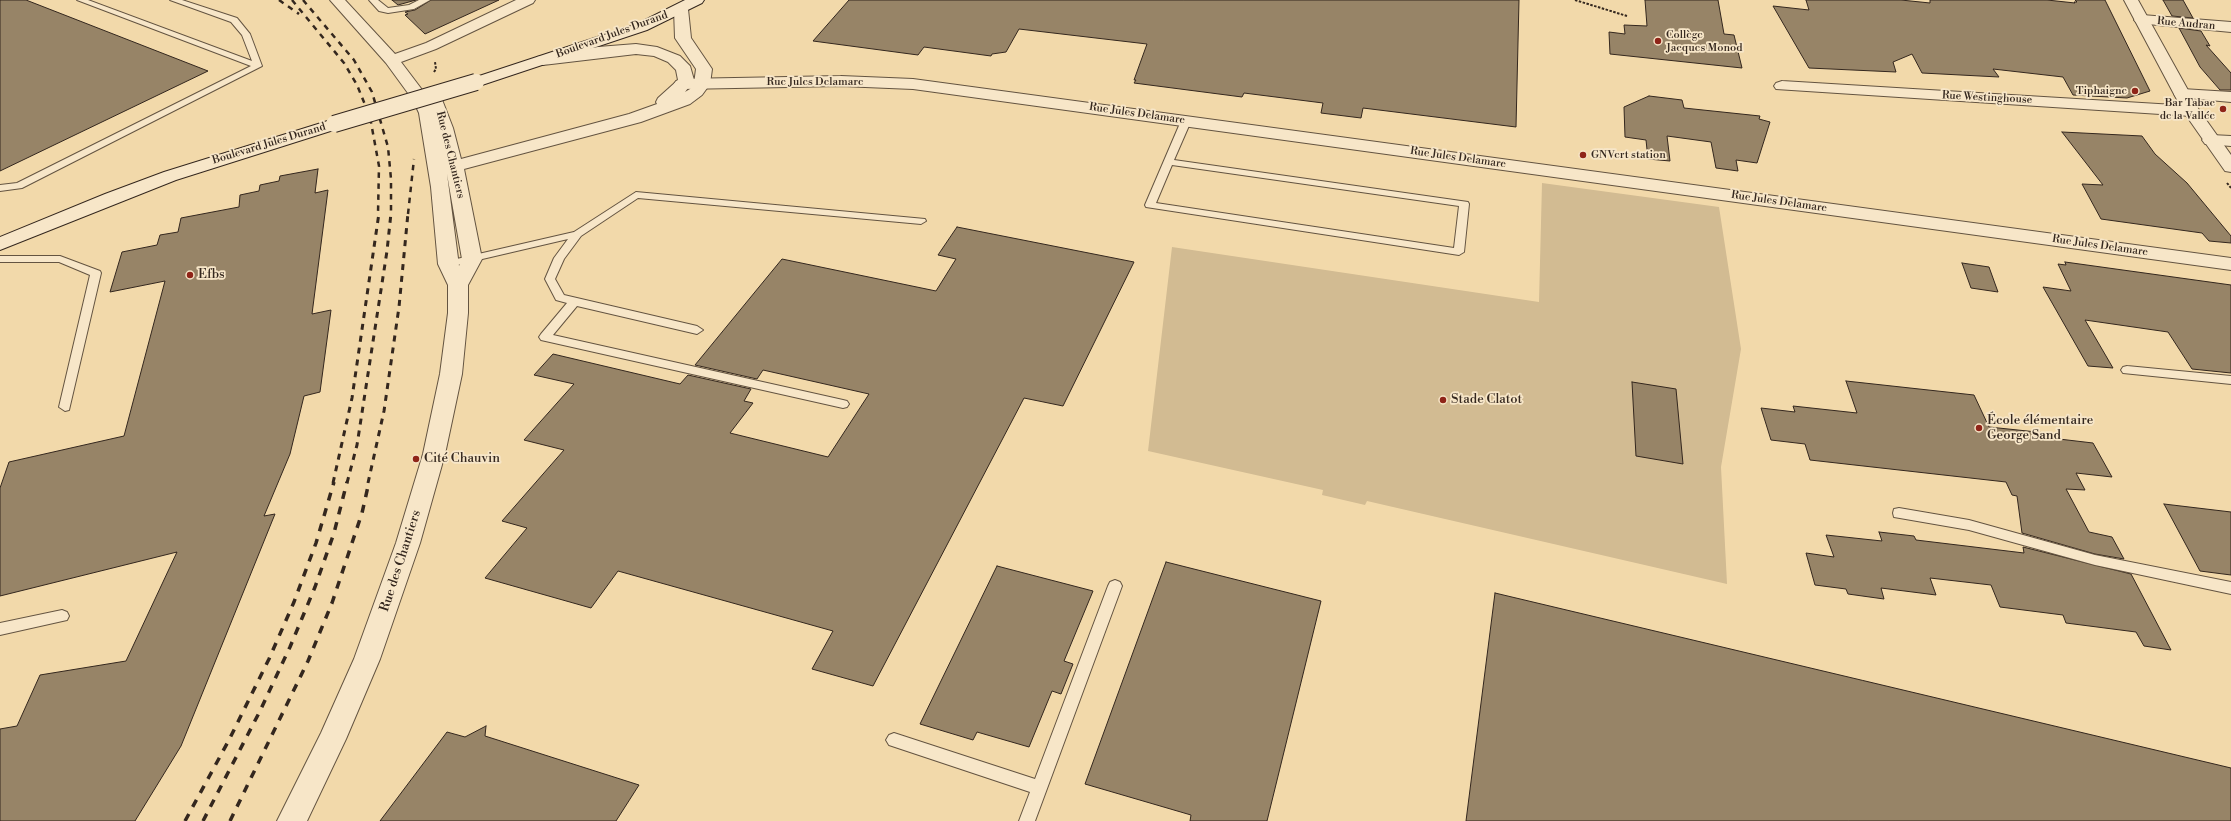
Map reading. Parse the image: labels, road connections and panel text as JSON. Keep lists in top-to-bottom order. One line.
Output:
{"streets":{"street":["Rue Audran","Boulevard Jules Durand","Rue Jules Delamare","Rue Westinghouse","Rue des Chantiers"]},"crossings":[["Boulevard Jules Durand","Rue Jules Delamare"]],"places":["Collège Jacques Monod","Tiphaigne","Bar Tabac de la Vallée","GNVert station","Efbs","Stade Clatot","École élémentaire George Sand","Cité Chauvin"]}
